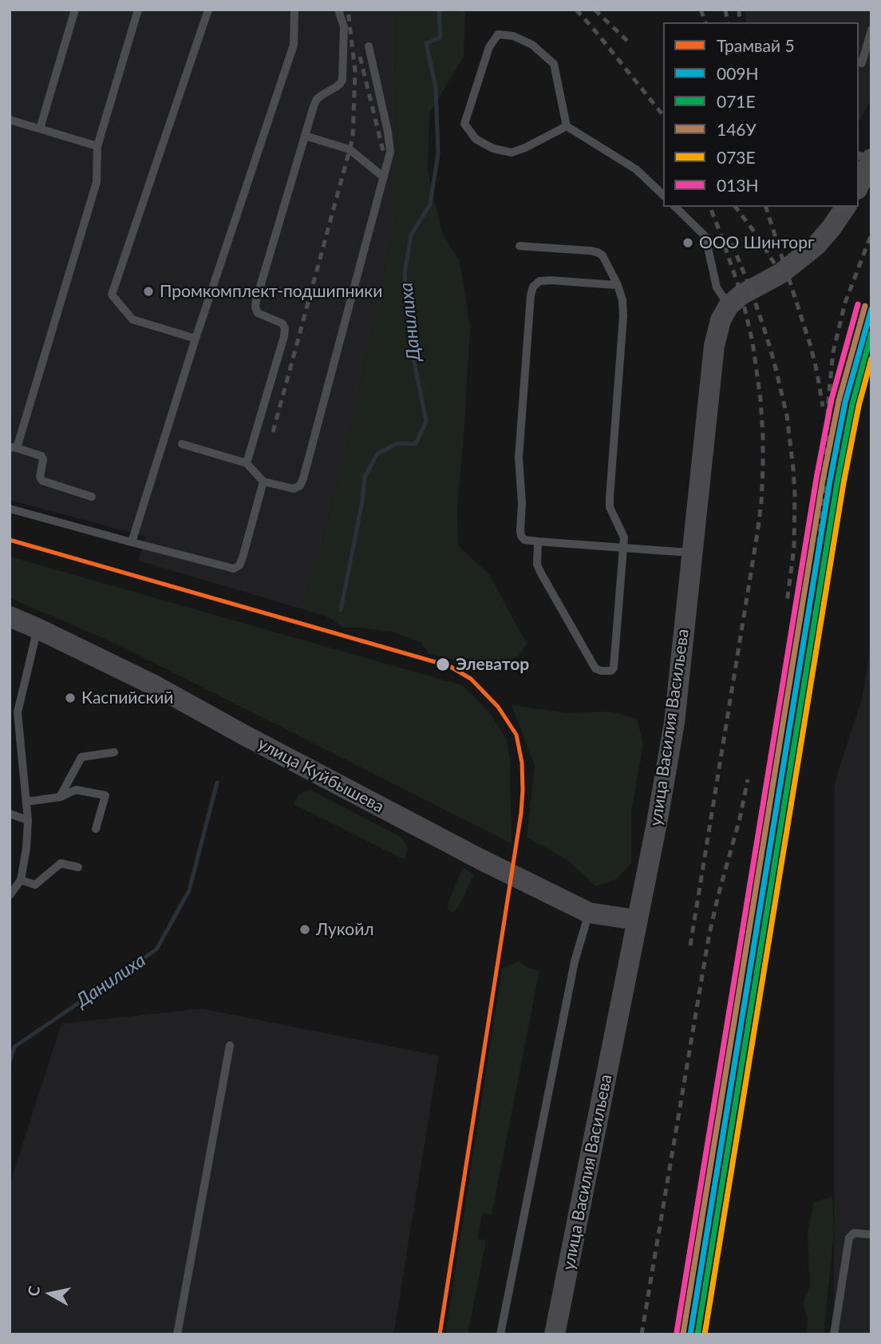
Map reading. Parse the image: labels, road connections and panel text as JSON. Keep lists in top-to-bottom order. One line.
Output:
{"streets":{"main road":["улица Василия Васильева","улица Куйбышева"]},"crossings":[["улица Василия Васильева","улица Куйбышева"]],"water":["Данилиха"],"places":["ООО Шинторг","Промкомплект-подшипники","Элеватор","Каспийский","Лукойл"],"lines":["transit line 013Н","transit line 146У","transit line 009Н","transit line 071Е","transit line 073Е","tram line 5"],"legend":["Трамвай 5","009Н","071Е","146У","073Е","013Н"],"north":"left"}
